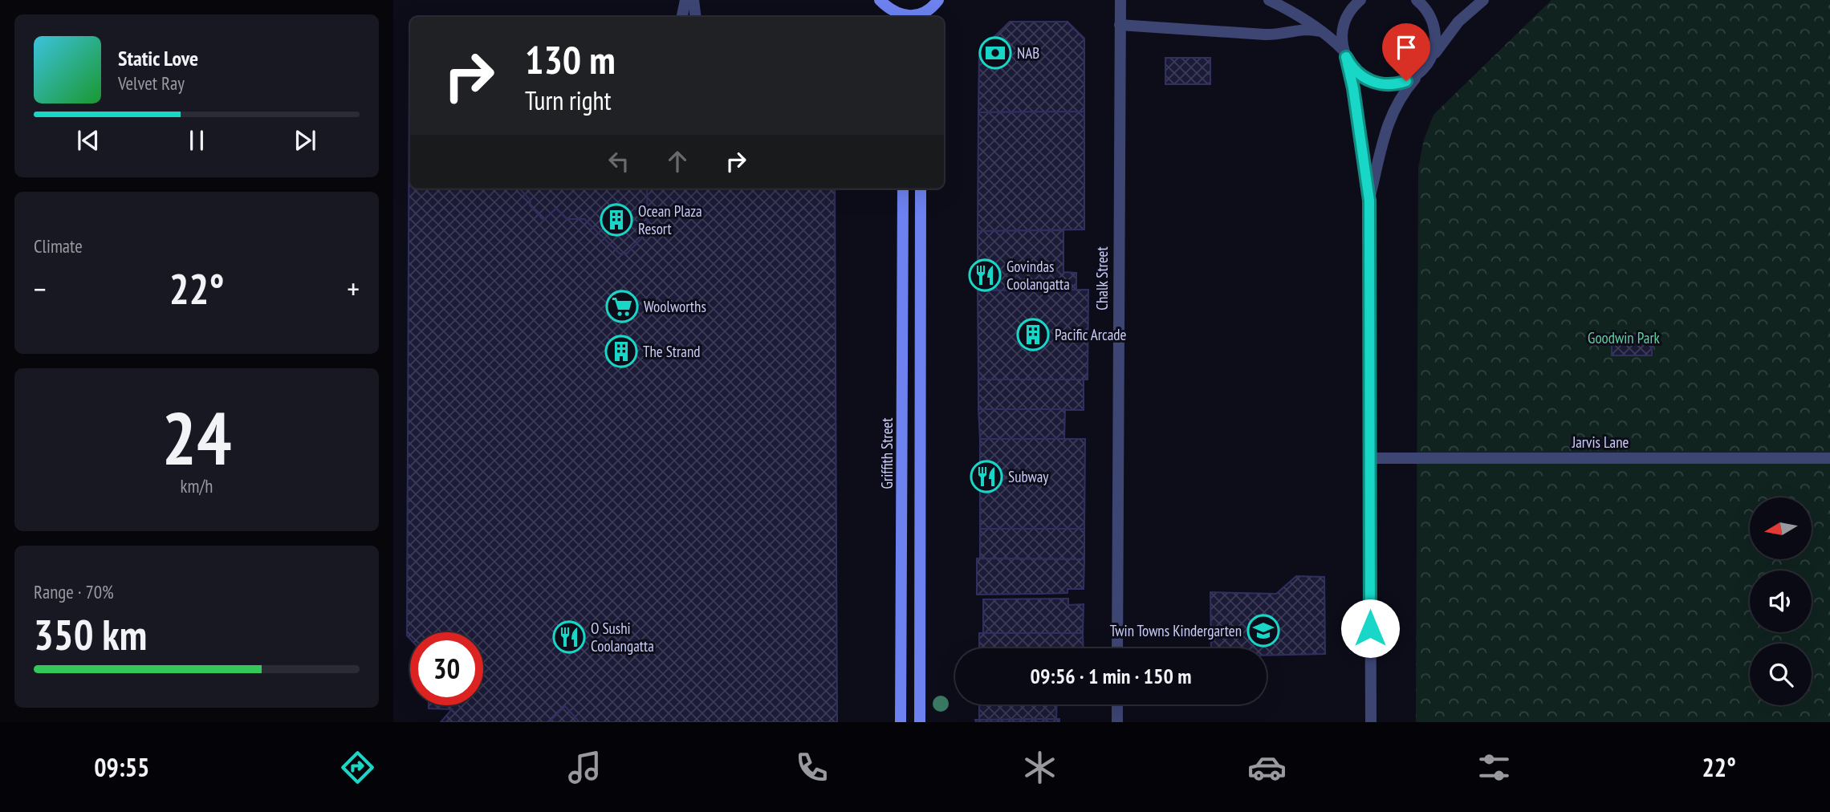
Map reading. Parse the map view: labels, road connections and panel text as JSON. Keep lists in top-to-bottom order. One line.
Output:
{"streets":{"main road":["Griffith Street"],"street":["Chalk Street","Jarvis Lane"]},"parks":["Goodwin Park"],"places":{"bank":["NAB"],"building":["Ocean Plaza Resort","Pacific Arcade","The Strand"],"restaurant":["Govindas Coolangatta","Subway","O Sushi Coolangatta"],"supermarket":["Woolworths"],"school or university":["Twin Towns Kindergarten"]},"north":"left","page":{"turn":["130 m","Turn right"],"song":["Static Love","Velvet Ray"],"tile":["Climate",["24","km/h"],["Range · 70%","350 km"]],"heat":["−","22°","+"],"limit":"30","trip":"09:56 · 1 min · 150 m","tabs":["09:55","22°"]}}
